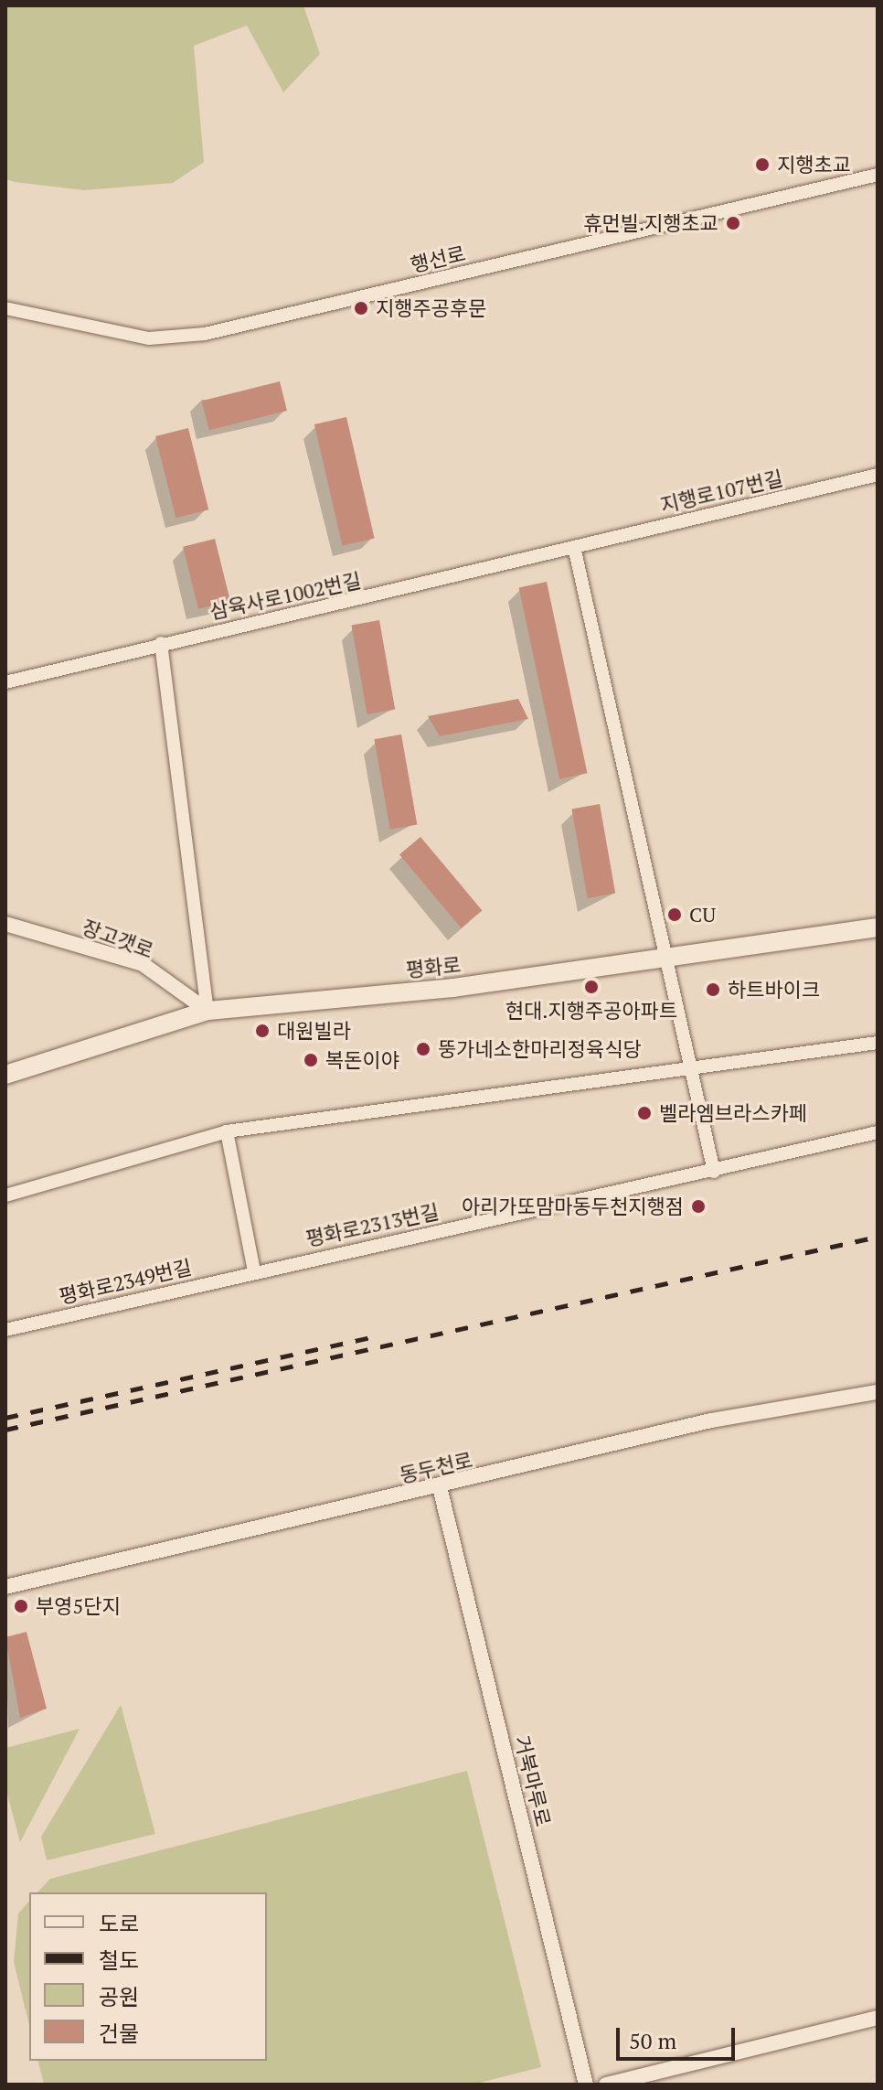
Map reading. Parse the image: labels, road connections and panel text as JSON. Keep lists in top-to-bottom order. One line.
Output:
{"streets":{"main road":["평화로"],"street":["행선로","지행로107번길","삼육사로1002번길","장고갯로","평화로2313번길","평화로2349번길","동두천로","거북마루로"]},"crossings":[["지행로107번길","삼육사로1002번길"],["장고갯로","평화로"],["평화로2313번길","평화로2349번길"],["동두천로","거북마루로"]],"places":["지행초교","휴먼빌.지행초교","지행주공후문","CU","현대.지행주공아파트","하트바이크","대원빌라","뚱가네소한마리정육식당","복돈이야","벨라엠브라스카페","아리가또맘마동두천지행점","부영5단지"],"legend":["도로","철도","공원","건물"],"scale_bar":"50 m"}
